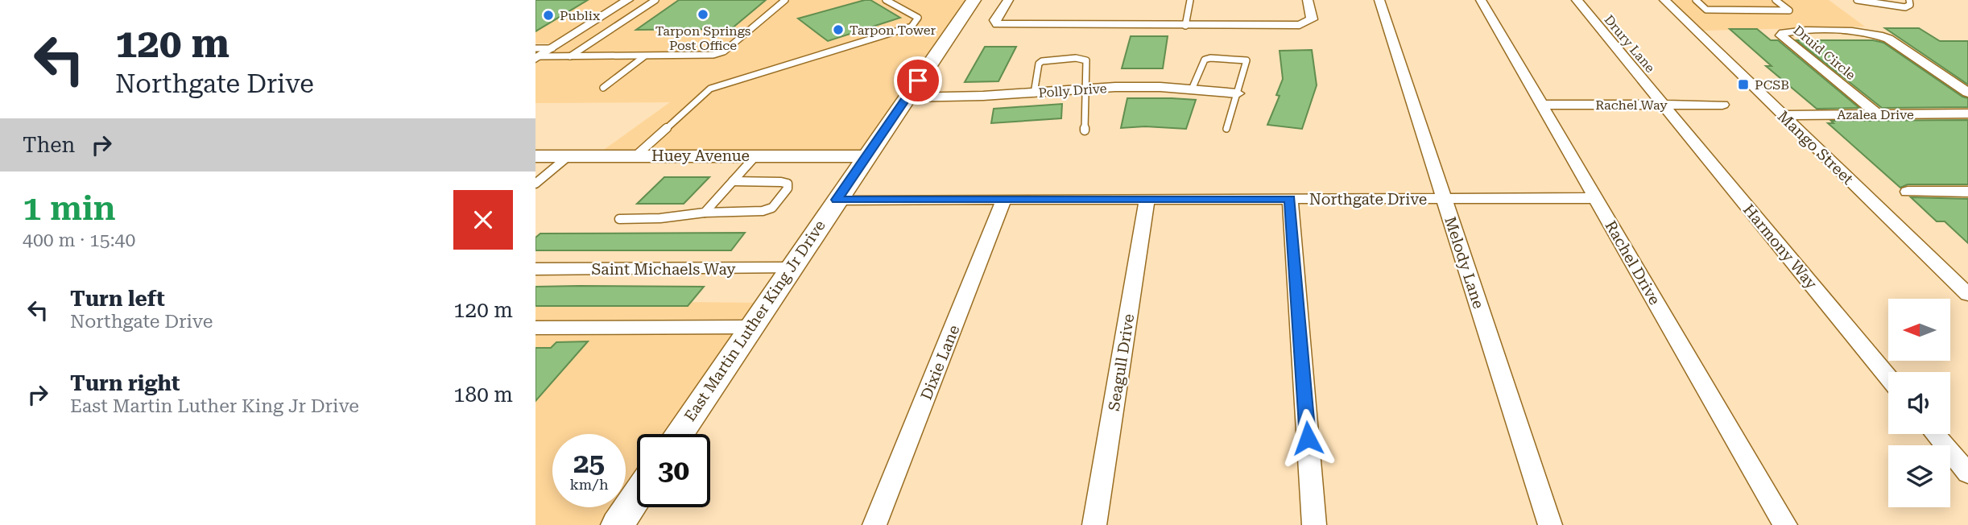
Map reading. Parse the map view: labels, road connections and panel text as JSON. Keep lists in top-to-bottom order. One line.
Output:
{"streets":{"street":["Drury Lane","Druid Circle","Polly Drive","Rachel Way","Azalea Drive","Mango Street","Huey Avenue","Northgate Drive","Harmony Way","Melody Lane","Rachel Drive","Saint Michaels Way","East Martin Luther King Jr Drive","Dixie Lane","Seagull Drive"]},"crossings":[["Drury Lane","Rachel Way"],["Drury Lane","Harmony Way"],["Druid Circle","Azalea Drive"],["Polly Drive","East Martin Luther King Jr Drive"],["Rachel Way","Harmony Way"],["Rachel Way","Rachel Drive"],["Azalea Drive","Mango Street"],["Huey Avenue","East Martin Luther King Jr Drive"],["Northgate Drive","Melody Lane"],["Northgate Drive","Rachel Drive"],["Northgate Drive","East Martin Luther King Jr Drive"],["Northgate Drive","Dixie Lane"],["Northgate Drive","Seagull Drive"],["Saint Michaels Way","East Martin Luther King Jr Drive"]],"places":{"other":["Tarpon Springs Post Office","Publix","Tarpon Tower"],"transit":["PCSB"]},"north":"left","page":{"turn":["120 m","Northgate Drive"],"then":"Then","heading":["1 min","400 m · 15:40"],"list":[{"name":"Turn left","note":"Northgate Drive","value":"120 m"},{"name":"Turn right","note":"East Martin Luther King Jr Drive","value":"180 m"}],"speed":"25 km/h","limit":"30"}}
